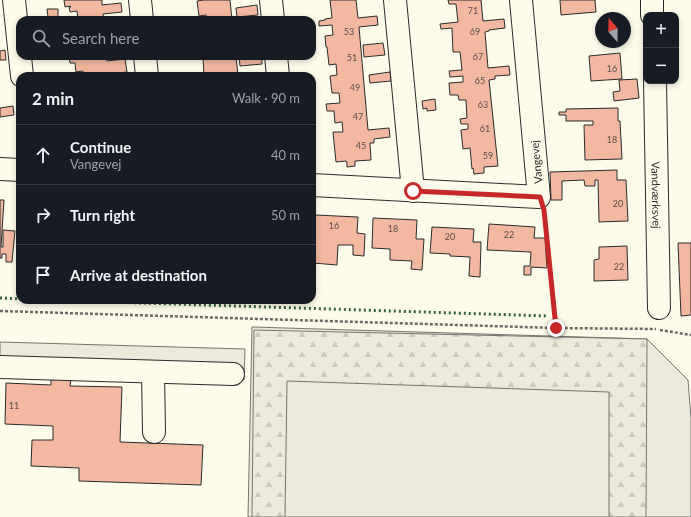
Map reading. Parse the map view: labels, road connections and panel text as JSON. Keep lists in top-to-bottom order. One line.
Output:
{"streets":{"street":["Vangevej","Vandværksvej"]},"house_numbers":["71","53","69","67","51","16","65","49","63","47","61","18","45","59","20","16","18","22","20","22","11"],"north":"top","page":{"map_buttons":["+","−"],"search":"Search here","heading":["2 min","Walk · 90 m"],"list":[["Continue","Vangevej","40 m"],["Turn right","50 m"],"Arrive at destination"]}}
